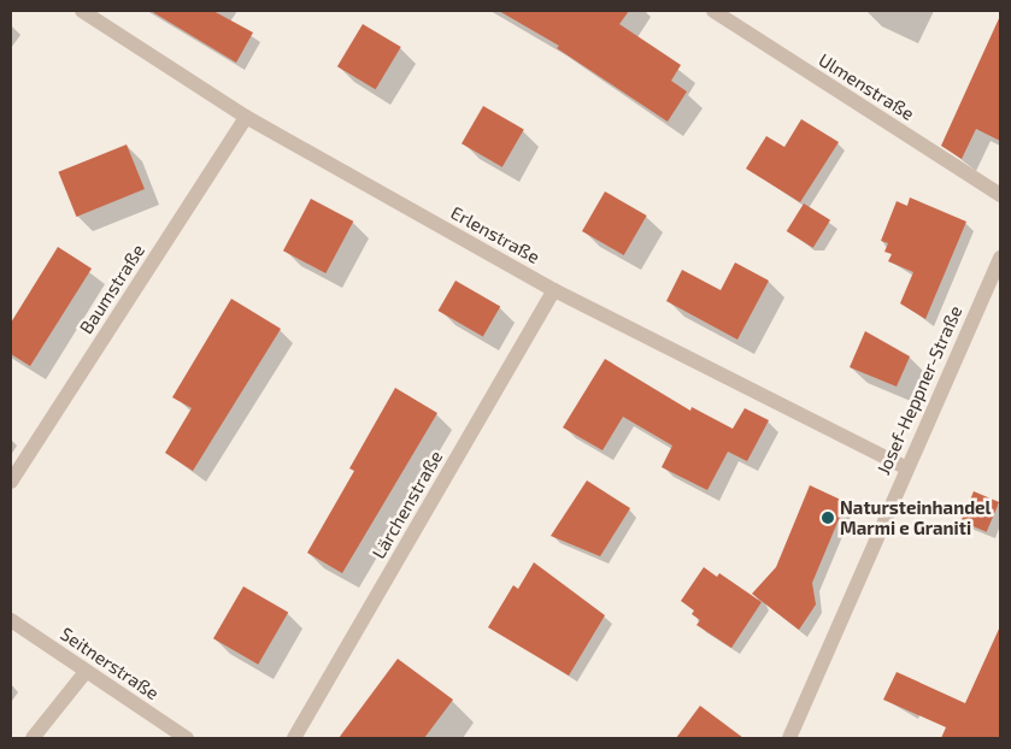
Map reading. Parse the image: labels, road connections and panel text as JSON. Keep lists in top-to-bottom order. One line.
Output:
{"streets":{"street":["Ulmenstraße","Erlenstraße","Baumstraße","Josef-Heppner-Straße","Lärchenstraße","Seitnerstraße"]},"crossings":[["Erlenstraße","Baumstraße"],["Erlenstraße","Josef-Heppner-Straße"],["Erlenstraße","Lärchenstraße"]],"places":["Natursteinhandel Marmi e Graniti"]}
